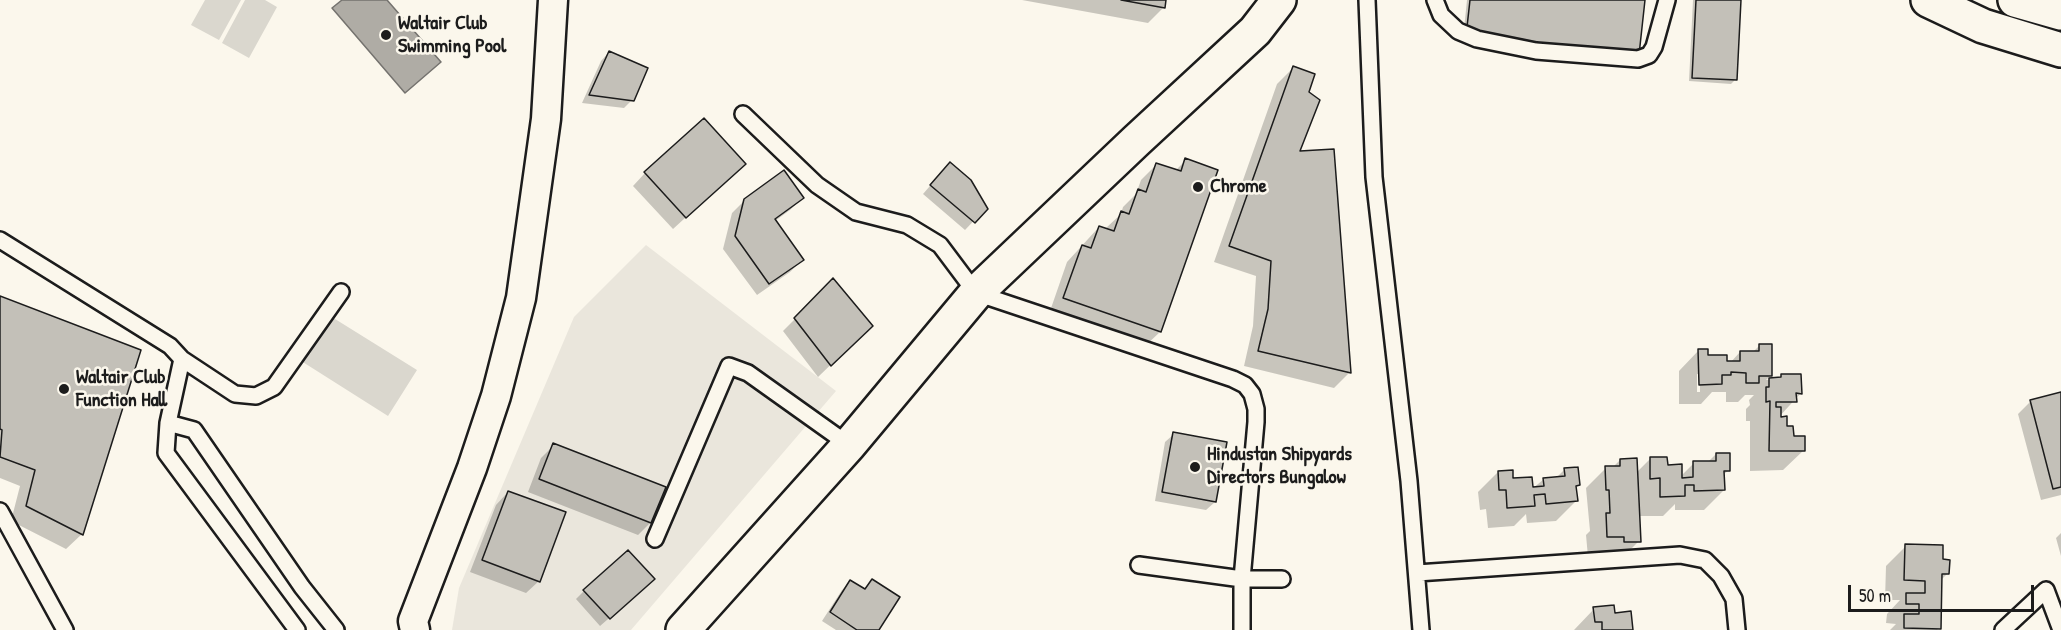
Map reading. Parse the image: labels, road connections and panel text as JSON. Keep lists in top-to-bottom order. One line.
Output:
{"places":["Waltair Club Swimming Pool","Chrome","Waltair Club Function Hall","Hindustan Shipyards Directors Bungalow"],"scale_bar":"50 m"}
